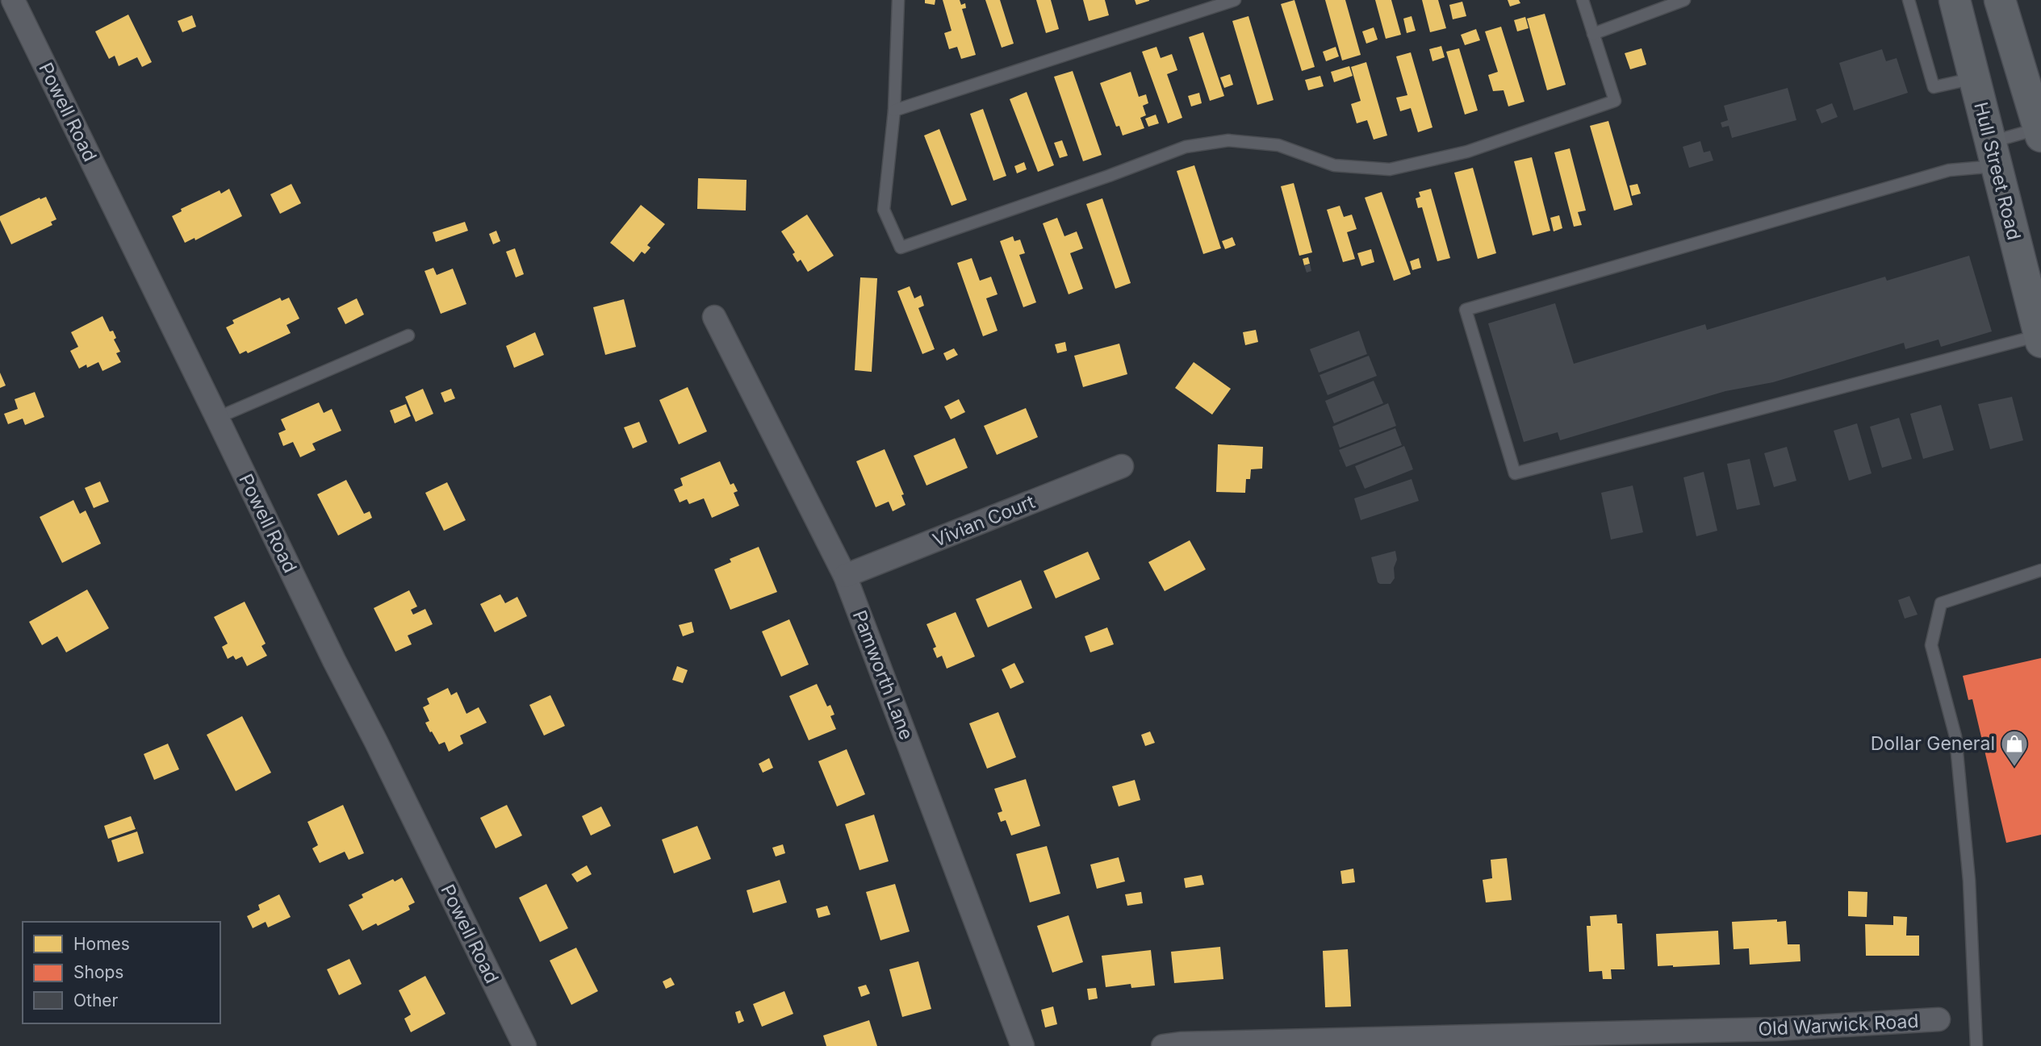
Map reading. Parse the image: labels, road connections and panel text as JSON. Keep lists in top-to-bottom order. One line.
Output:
{"streets":{"main road":["Hull Street Road"],"street":["Powell Road","Vivian Court","Pamworth Lane","Old Warwick Road"]},"crossings":[["Vivian Court","Pamworth Lane"]],"places":{"shop":["Dollar General"]},"legend":["Homes","Shops","Other"]}
